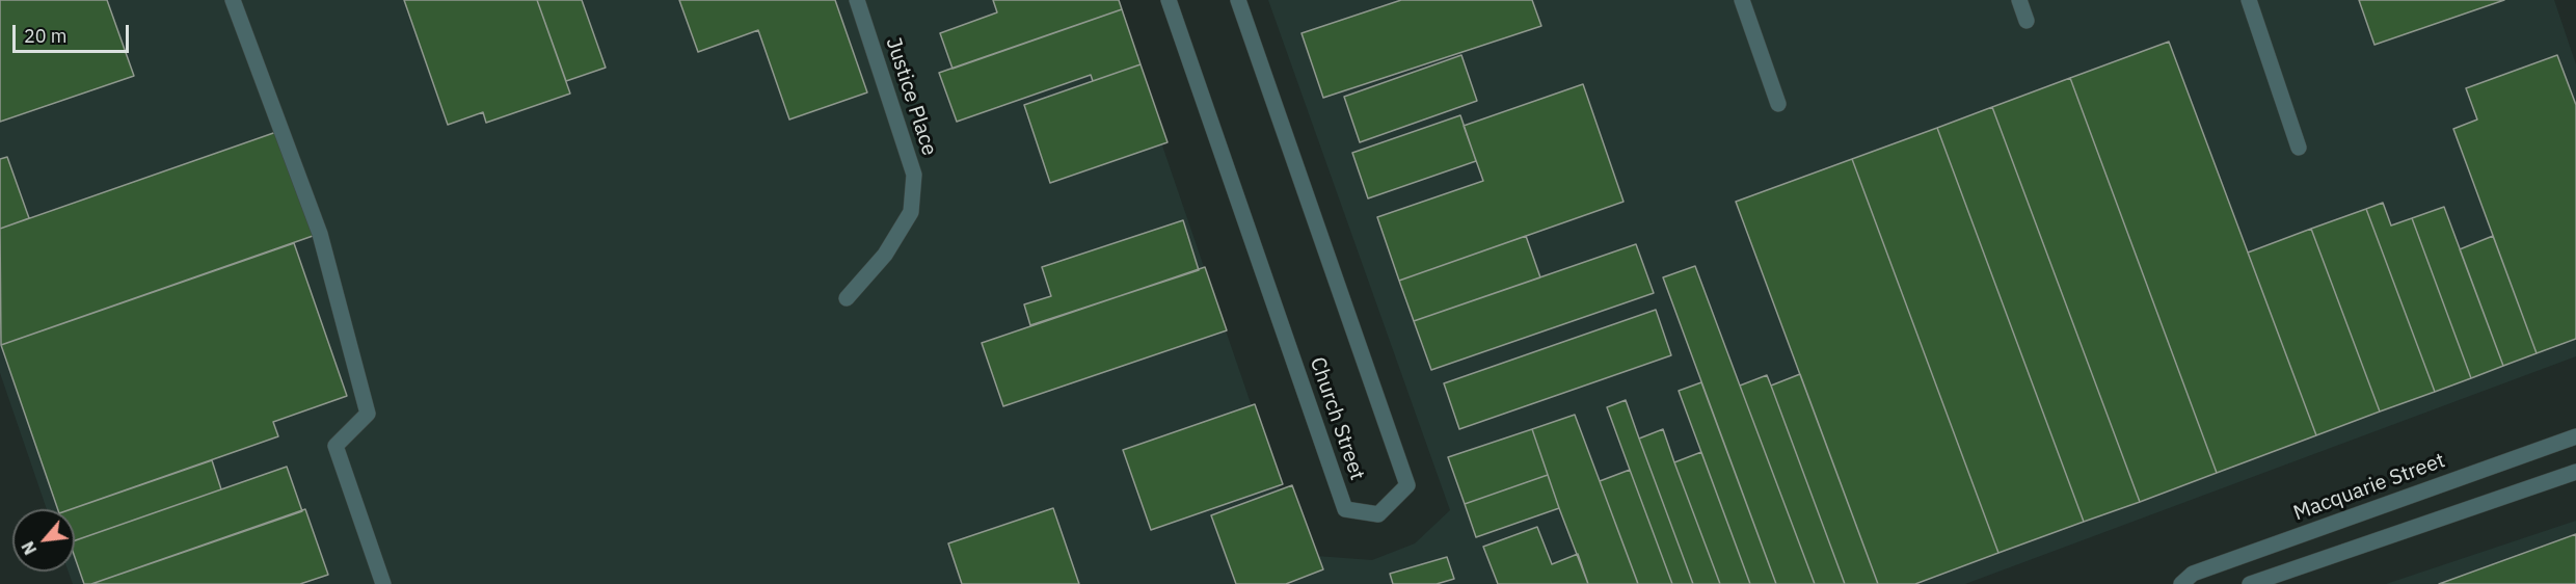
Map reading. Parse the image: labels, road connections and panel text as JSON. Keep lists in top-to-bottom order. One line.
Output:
{"streets":{"street":["Justice Place","Church Street","Macquarie Street"]},"scale_bar":"20 m","north":"bottom left"}
